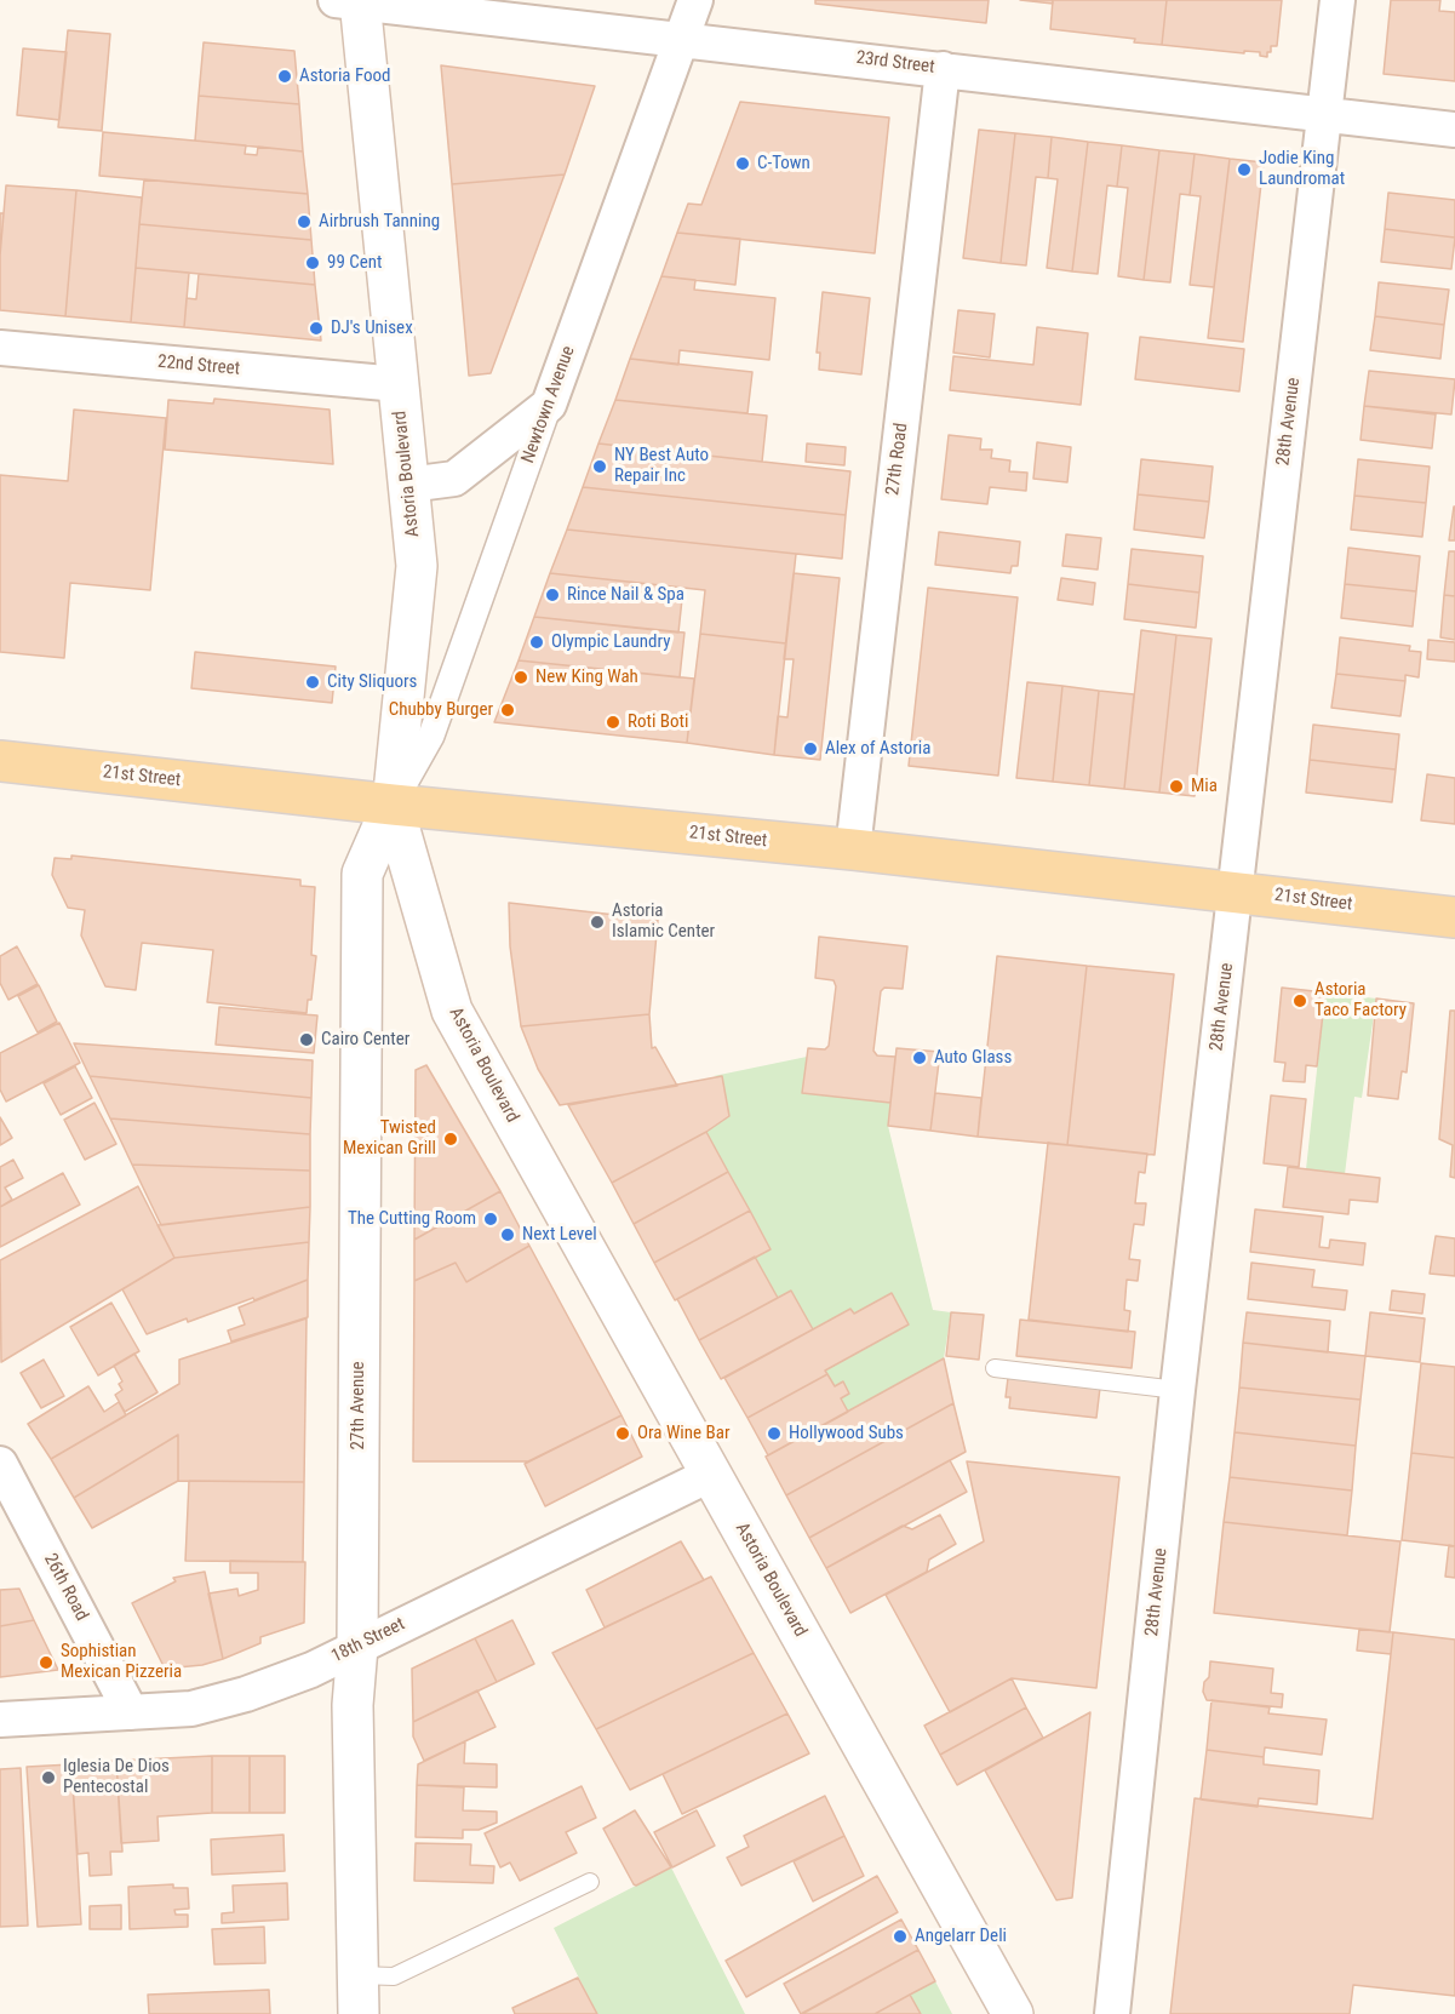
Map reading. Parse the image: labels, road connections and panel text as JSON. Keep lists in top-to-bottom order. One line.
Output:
{"streets":{"main road":["Astoria Boulevard","21st Street","27th Avenue"],"street":["23rd Street","22nd Street","Newtown Avenue","28th Avenue","27th Road","26th Road","18th Street"]},"crossings":[["23rd Street","Newtown Avenue"],["23rd Street","28th Avenue"],["23rd Street","27th Road"],["23rd Street","Astoria Boulevard"],["22nd Street","Astoria Boulevard"],["Newtown Avenue","Astoria Boulevard"],["Newtown Avenue","21st Street"],["Newtown Avenue","27th Avenue"],["28th Avenue","21st Street"],["27th Road","21st Street"],["Astoria Boulevard","21st Street"],["Astoria Boulevard","27th Avenue"],["Astoria Boulevard","18th Street"],["21st Street","27th Avenue"],["27th Avenue","18th Street"],["26th Road","18th Street"]],"places":["Astoria Food","C-Town","Jodie King Laundromat","Airbrush Tanning","99 Cent","DJ's Unisex","NY Best Auto Repair Inc","Rince Nail & Spa","Olympic Laundry","New King Wah","City Sliquors","Chubby Burger","Roti Boti","Alex of Astoria","Mia","Astoria Islamic Center","Astoria Taco Factory","Cairo Center","Auto Glass","Twisted Mexican Grill","The Cutting Room","Next Level","Ora Wine Bar","Hollywood Subs","Sophistian Mexican Pizzeria","Iglesia De Dios Pentecostal","Angelarr Deli"]}
